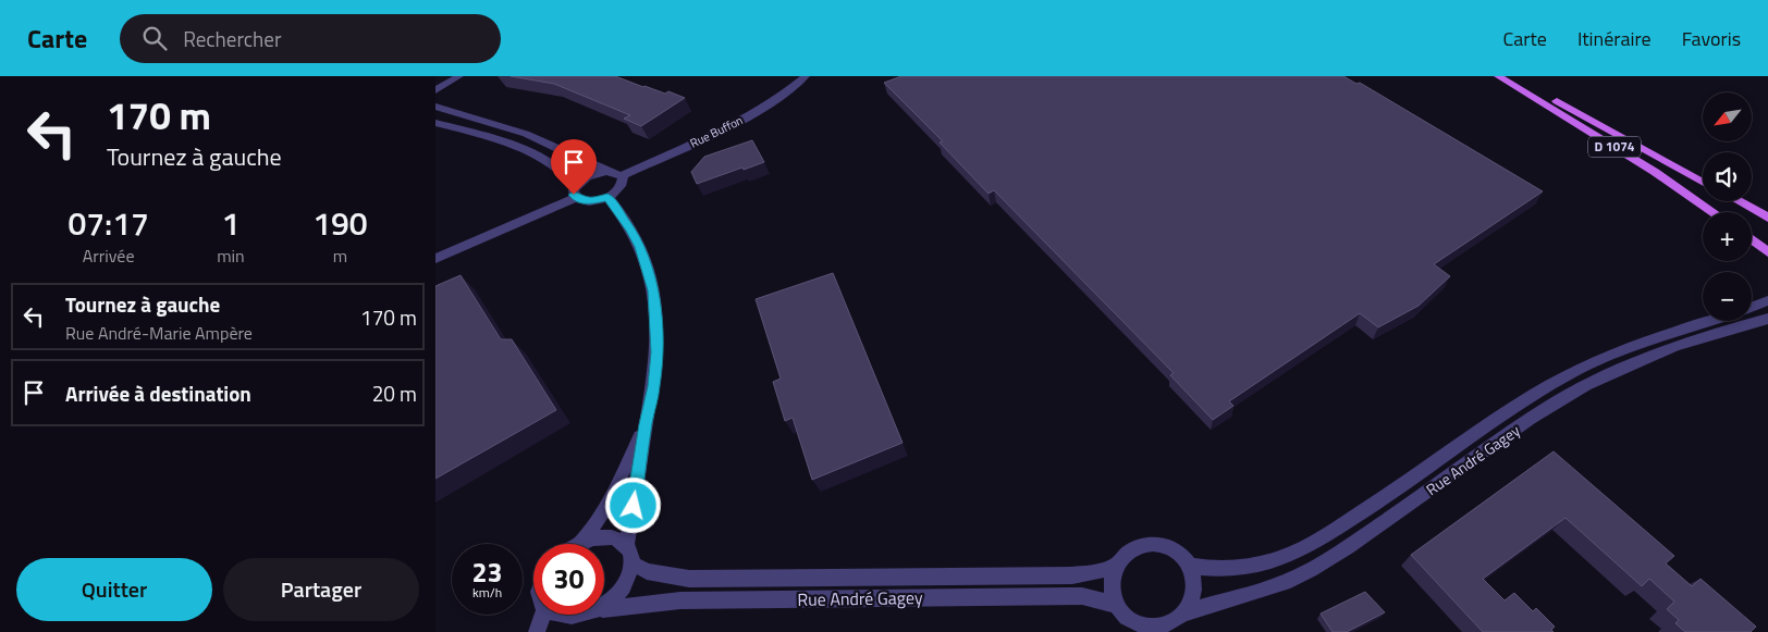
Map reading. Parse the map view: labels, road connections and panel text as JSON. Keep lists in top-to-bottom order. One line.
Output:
{"streets":{"main road":["D 1074"],"street":["Rue Buffon","Rue André Gagey"]},"north":"bottom left","page":{"header":"Carte","search":"Rechercher","nav":["Carte","Itinéraire","Favoris"],"turn":["170 m","Tournez à gauche"],"map_buttons":["+","−"],"eta":["07:17","Arrivée","1","min","190","m"],"list":[{"name":"Tournez à gauche","note":"Rue André-Marie Ampère","value":"170 m"},{"name":"Arrivée à destination","value":"20 m"}],"speed":"23 km/h","limit":"30","buttons":["Quitter","Partager"]}}
